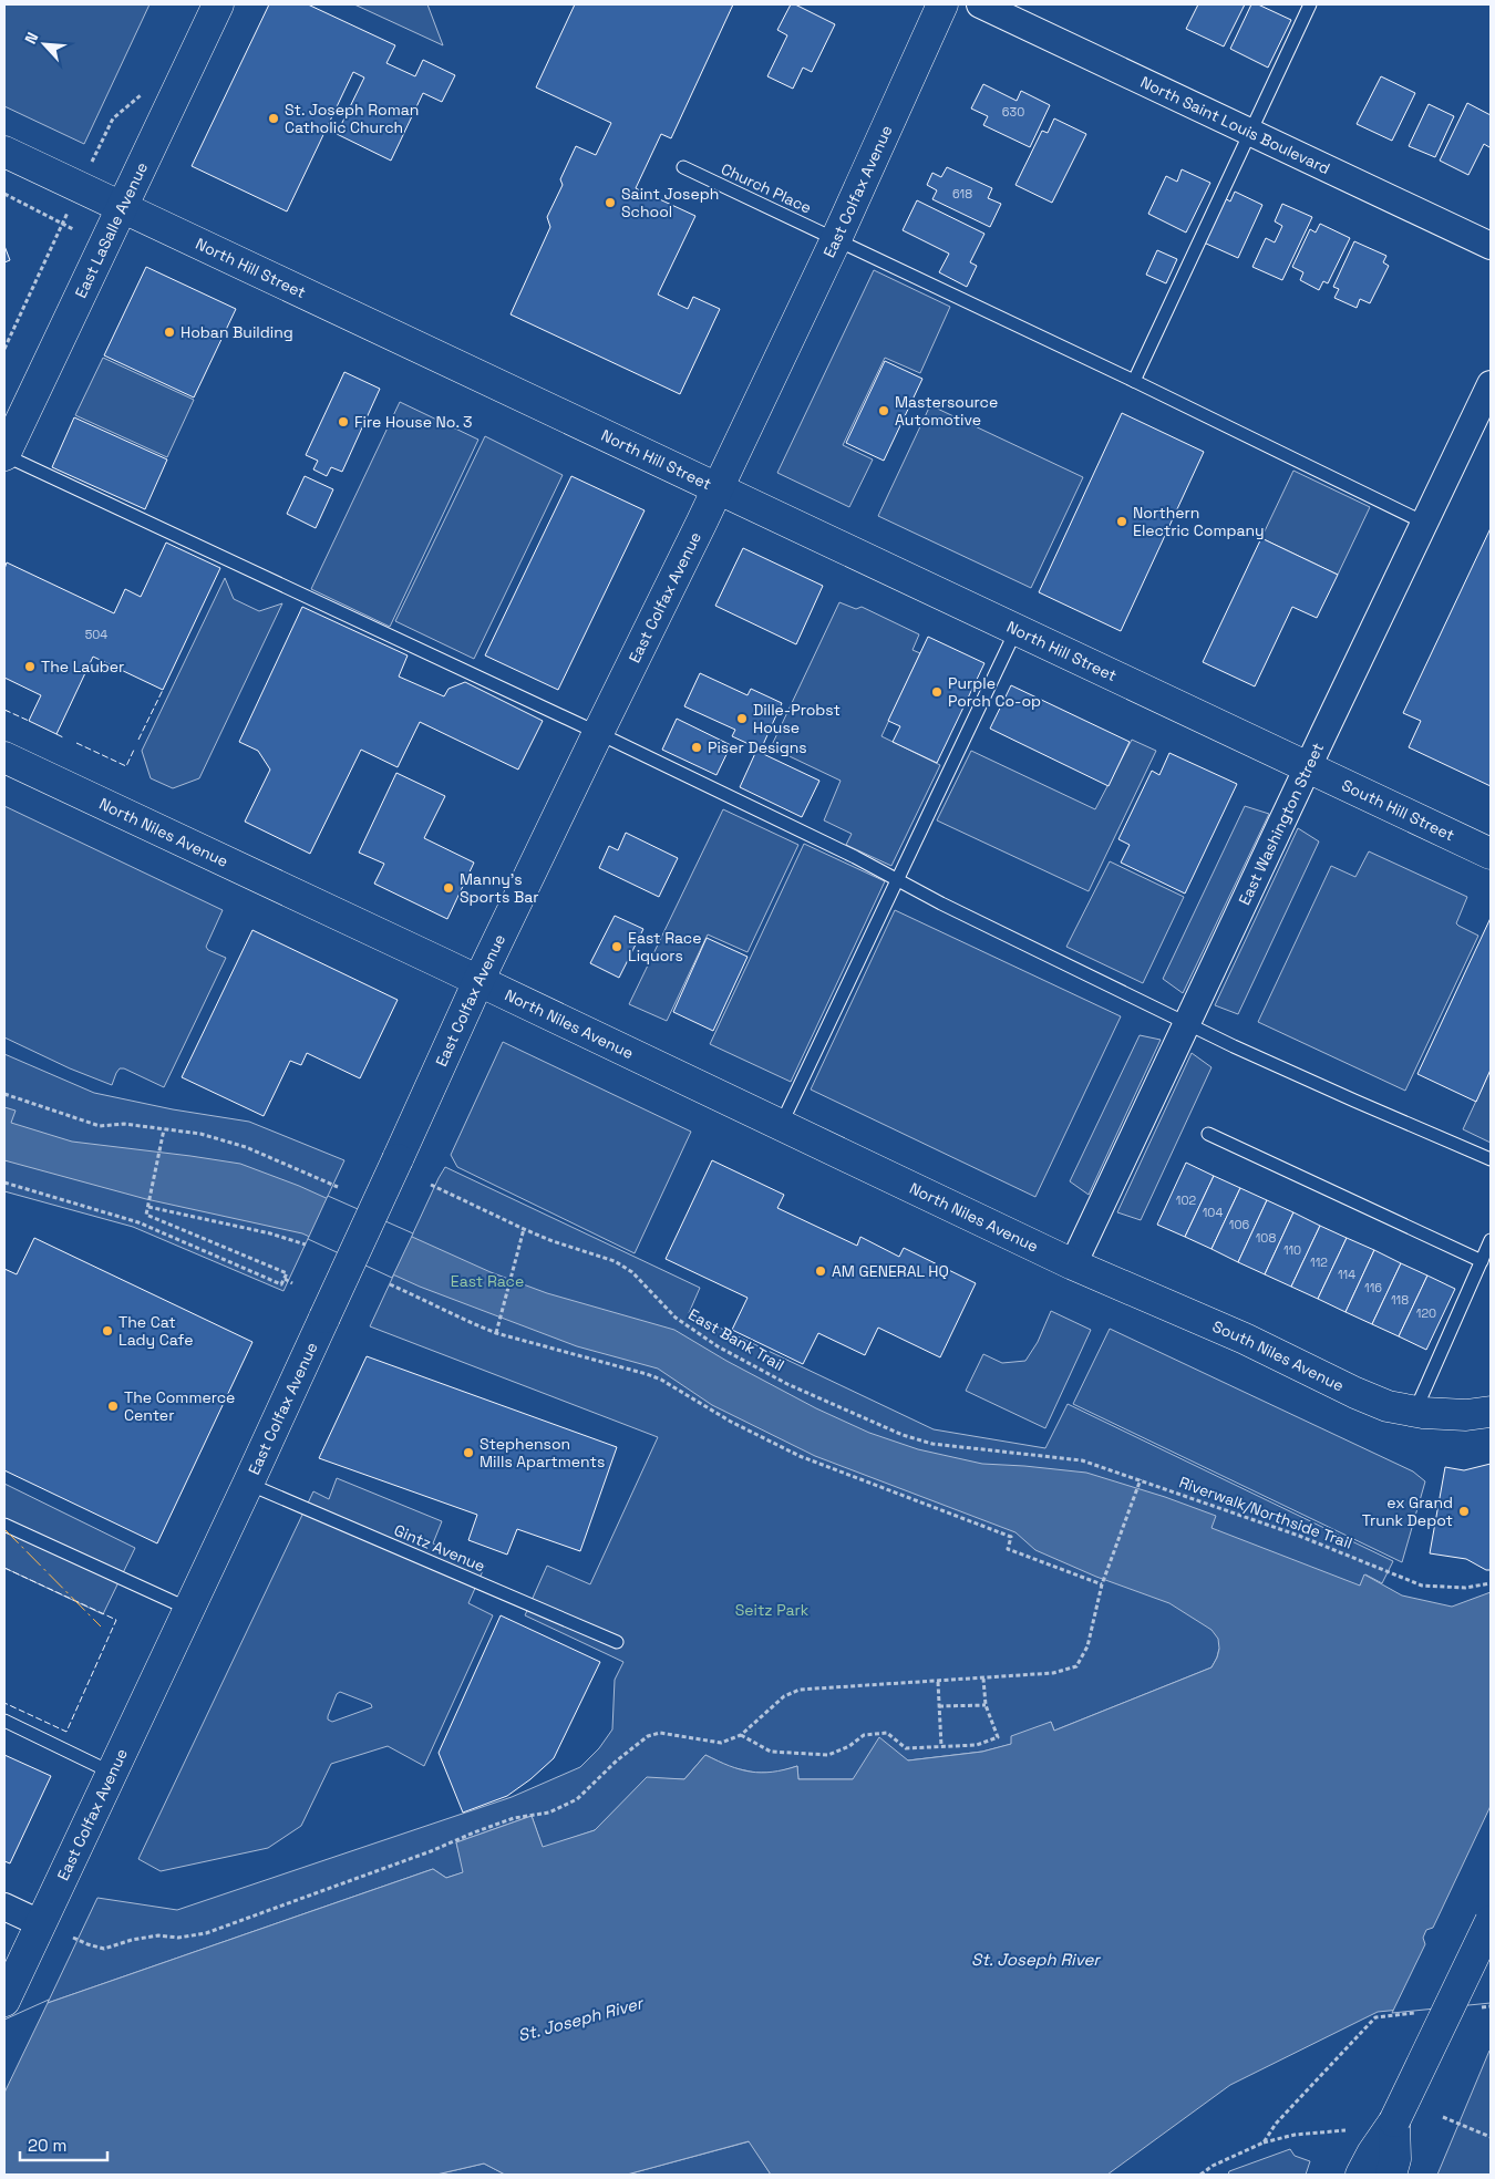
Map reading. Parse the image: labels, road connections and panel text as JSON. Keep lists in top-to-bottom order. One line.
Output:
{"streets":{"street":["North Saint Louis Boulevard","East Colfax Avenue","East LaSalle Avenue","North Hill Street","South Hill Street","East Washington Street","North Niles Avenue","South Niles Avenue"],"lane":["Church Place","Gintz Avenue"],"path":["East Bank Trail","Riverwalk/Northside Trail"]},"crossings":[["Church Place","East Colfax Avenue"],["Church Place","East Washington Street"],["East Colfax Avenue","North Hill Street"],["East Colfax Avenue","North Niles Avenue"],["East Colfax Avenue","Gintz Avenue"],["East LaSalle Avenue","North Hill Street"],["North Hill Street","South Hill Street"],["North Hill Street","East Washington Street"],["South Hill Street","East Washington Street"],["East Washington Street","North Niles Avenue"],["East Washington Street","South Niles Avenue"],["North Niles Avenue","South Niles Avenue"],["East Bank Trail","Riverwalk/Northside Trail"]],"water":["St. Joseph River"],"parks":["East Race","Seitz Park"],"places":["St. Joseph Roman Catholic Church","Saint Joseph School","Hoban Building","Mastersource Automotive","Fire House No. 3","Northern Electric Company","The Lauber","Purple Porch Co-op","Dille-Probst House","Piser Designs","Manny's Sports Bar","East Race Liquors","AM GENERAL HQ","The Cat Lady Cafe","The Commerce Center","Stephenson Mills Apartments","ex Grand Trunk Depot"],"house_numbers":["630","618","504","102","104","106","108","110","112","114","116","118","120"],"scale_bar":"20 m","north":"top left"}
